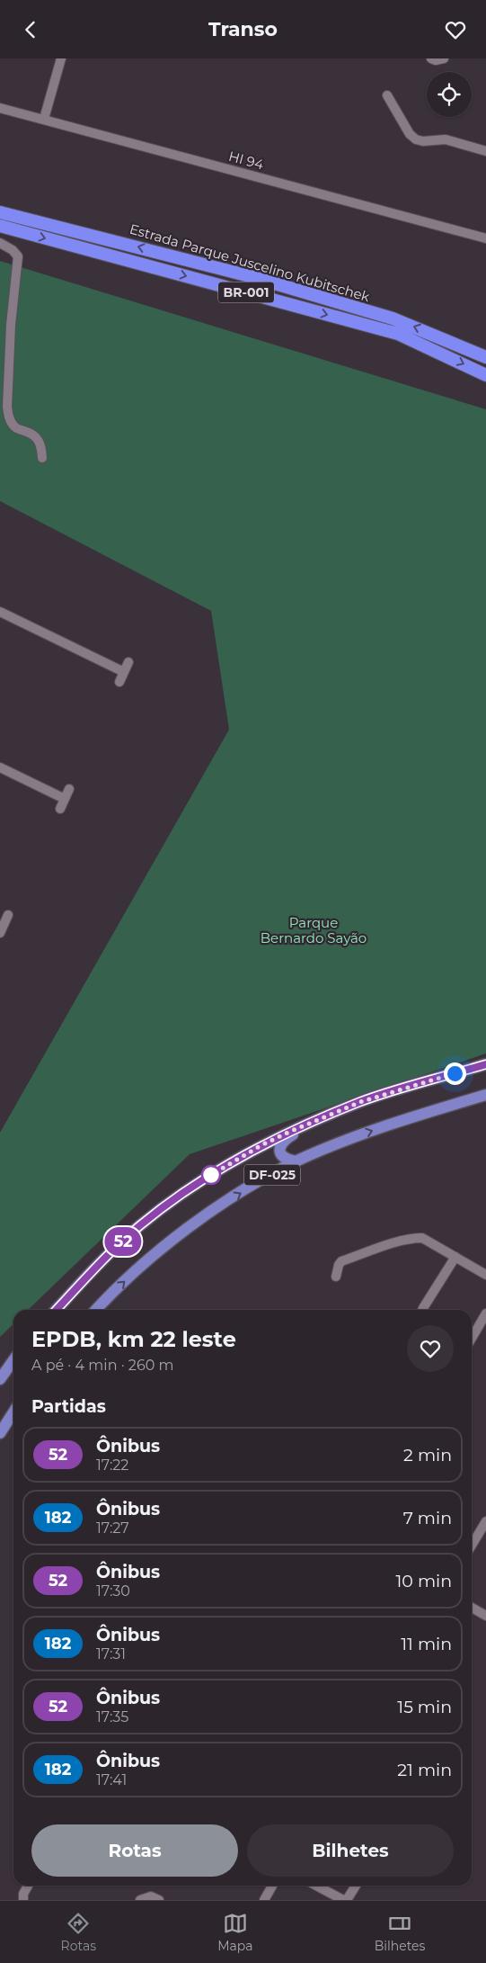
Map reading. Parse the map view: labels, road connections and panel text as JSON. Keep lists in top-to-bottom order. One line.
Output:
{"streets":{"highway":["Estrada Parque Juscelino Kubitschek","BR-001"],"main road":["DF-025"],"street":["HI 94"]},"parks":["Parque Bernardo Sayão"],"lines":["bus line 52"],"page":{"header":"Transo","on_map":"52","heading":[["EPDB, km 22 leste","A pé · 4 min · 260 m"],"Partidas"],"list":[{"mark":"52","name":"Ônibus","note":"17:22","value":"2 min"},{"mark":"182","name":"Ônibus","note":"17:27","value":"7 min"},{"mark":"52","name":"Ônibus","note":"17:30","value":"10 min"},{"mark":"182","name":"Ônibus","note":"17:31","value":"11 min"},{"mark":"52","name":"Ônibus","note":"17:35","value":"15 min"},{"mark":"182","name":"Ônibus","note":"17:41","value":"21 min"}],"buttons":["Rotas","Bilhetes"],"tabs":["Rotas","Mapa","Bilhetes"]}}
